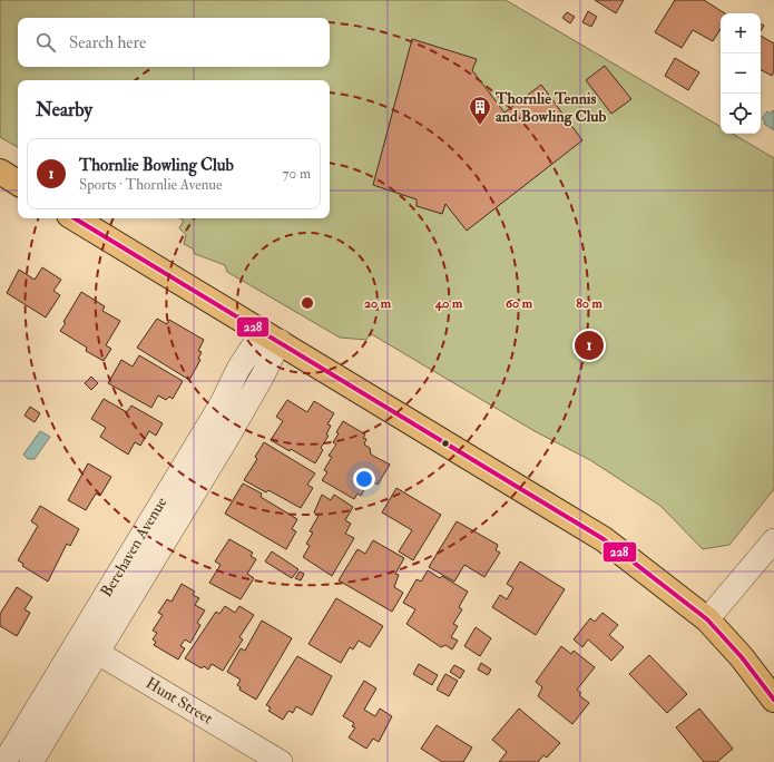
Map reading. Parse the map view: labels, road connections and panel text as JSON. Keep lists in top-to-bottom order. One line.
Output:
{"streets":{"street":["Berehaven Avenue","Hunt Street"]},"crossings":[["Berehaven Avenue","Hunt Street"]],"places":{"building":["Thornlie Tennis and Bowling Club"]},"lines":["transit line 228"],"page":{"map_buttons":["+","−"],"search":"Search here","heading":"Nearby","list":[{"mark":"1","name":"Thornlie Bowling Club","note":"Sports · Thornlie Avenue","value":"70 m"}],"pins":"1"},"rings":["20 m","40 m","60 m","80 m"]}
